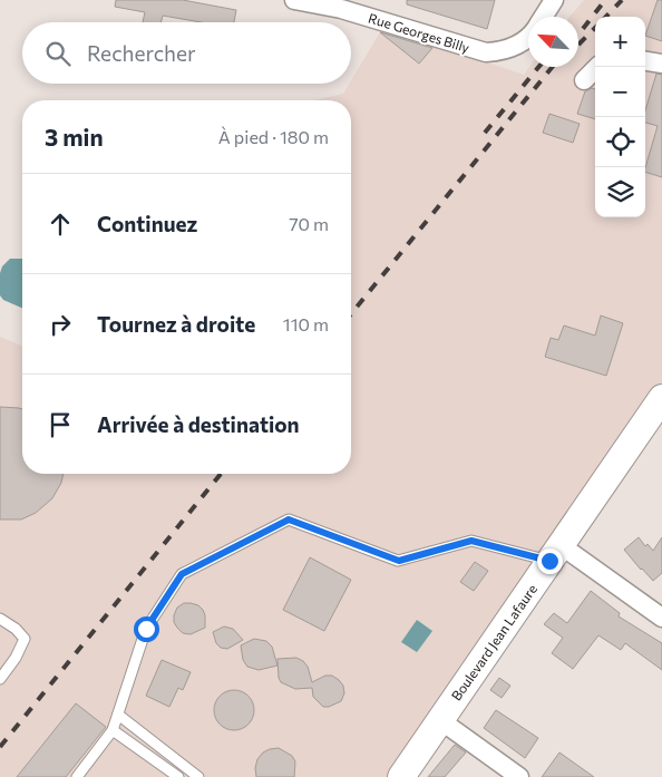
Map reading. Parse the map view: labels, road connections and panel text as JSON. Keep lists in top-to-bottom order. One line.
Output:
{"streets":{"main road":["Boulevard Jean Lafaure"],"street":["Rue Georges Billy"]},"north":"top left","page":{"map_buttons":["+","−"],"search":"Rechercher","heading":["3 min","À pied · 180 m"],"list":[["Continuez","70 m"],["Tournez à droite","110 m"],"Arrivée à destination"]}}
